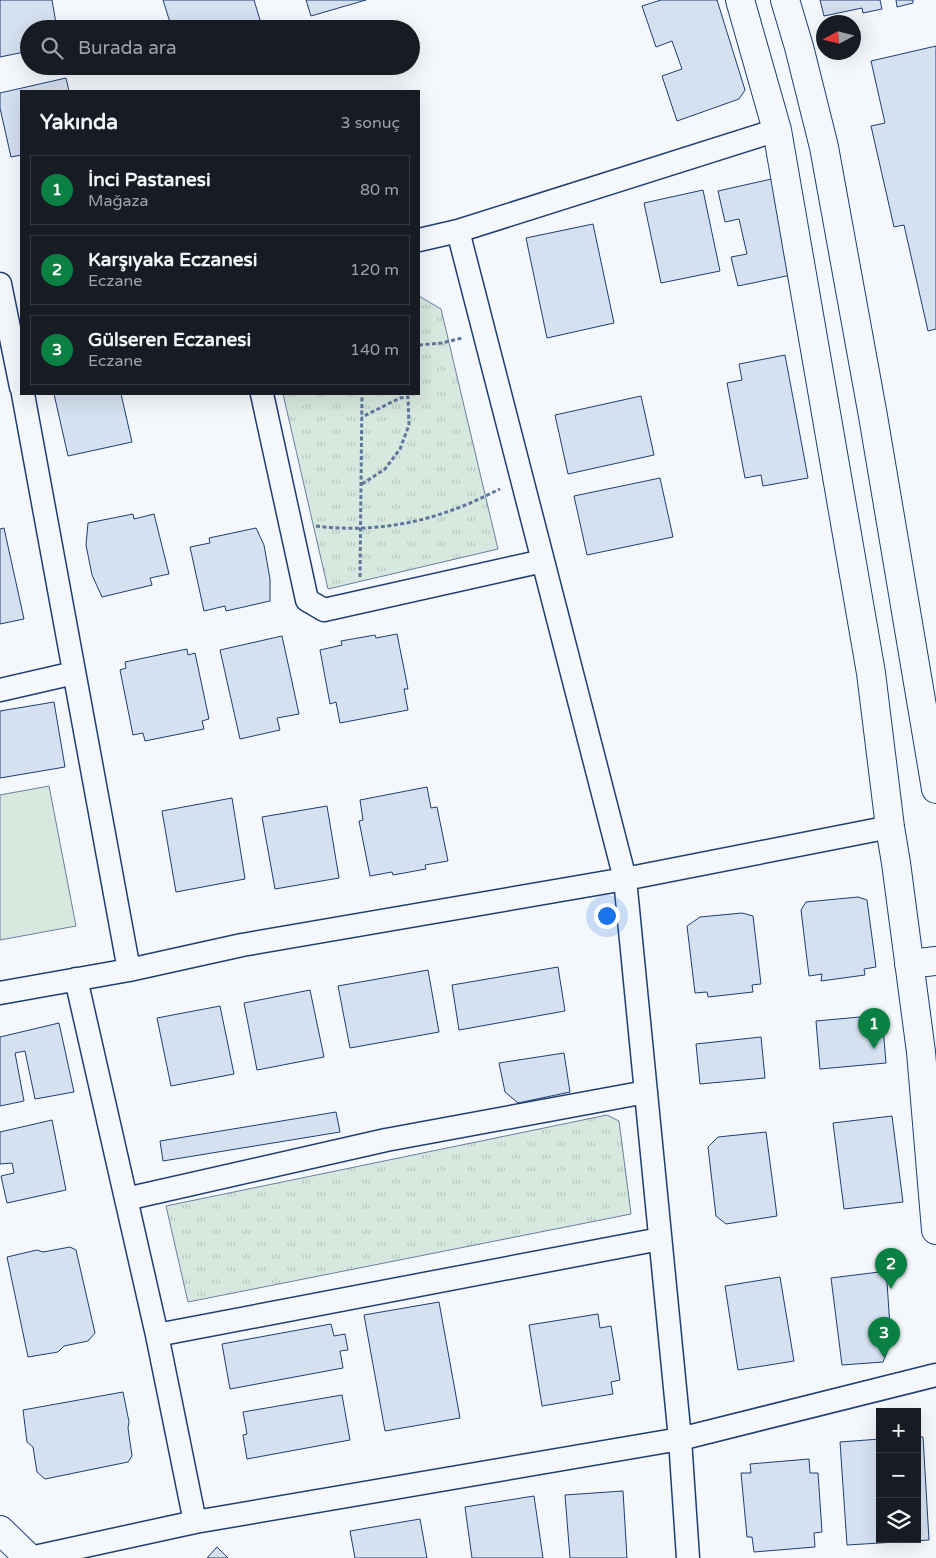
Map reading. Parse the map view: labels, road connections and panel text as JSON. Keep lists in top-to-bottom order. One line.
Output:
{"north":"left","page":{"search":"Burada ara","heading":["Yakında","3 sonuç"],"list":[{"mark":"1","name":"İnci Pastanesi","note":"Mağaza","value":"80 m"},{"mark":"2","name":"Karşıyaka Eczanesi","note":"Eczane","value":"120 m"},{"mark":"3","name":"Gülseren Eczanesi","note":"Eczane","value":"140 m"}],"pins":["1","2","3"],"map_buttons":["+","−"]}}
